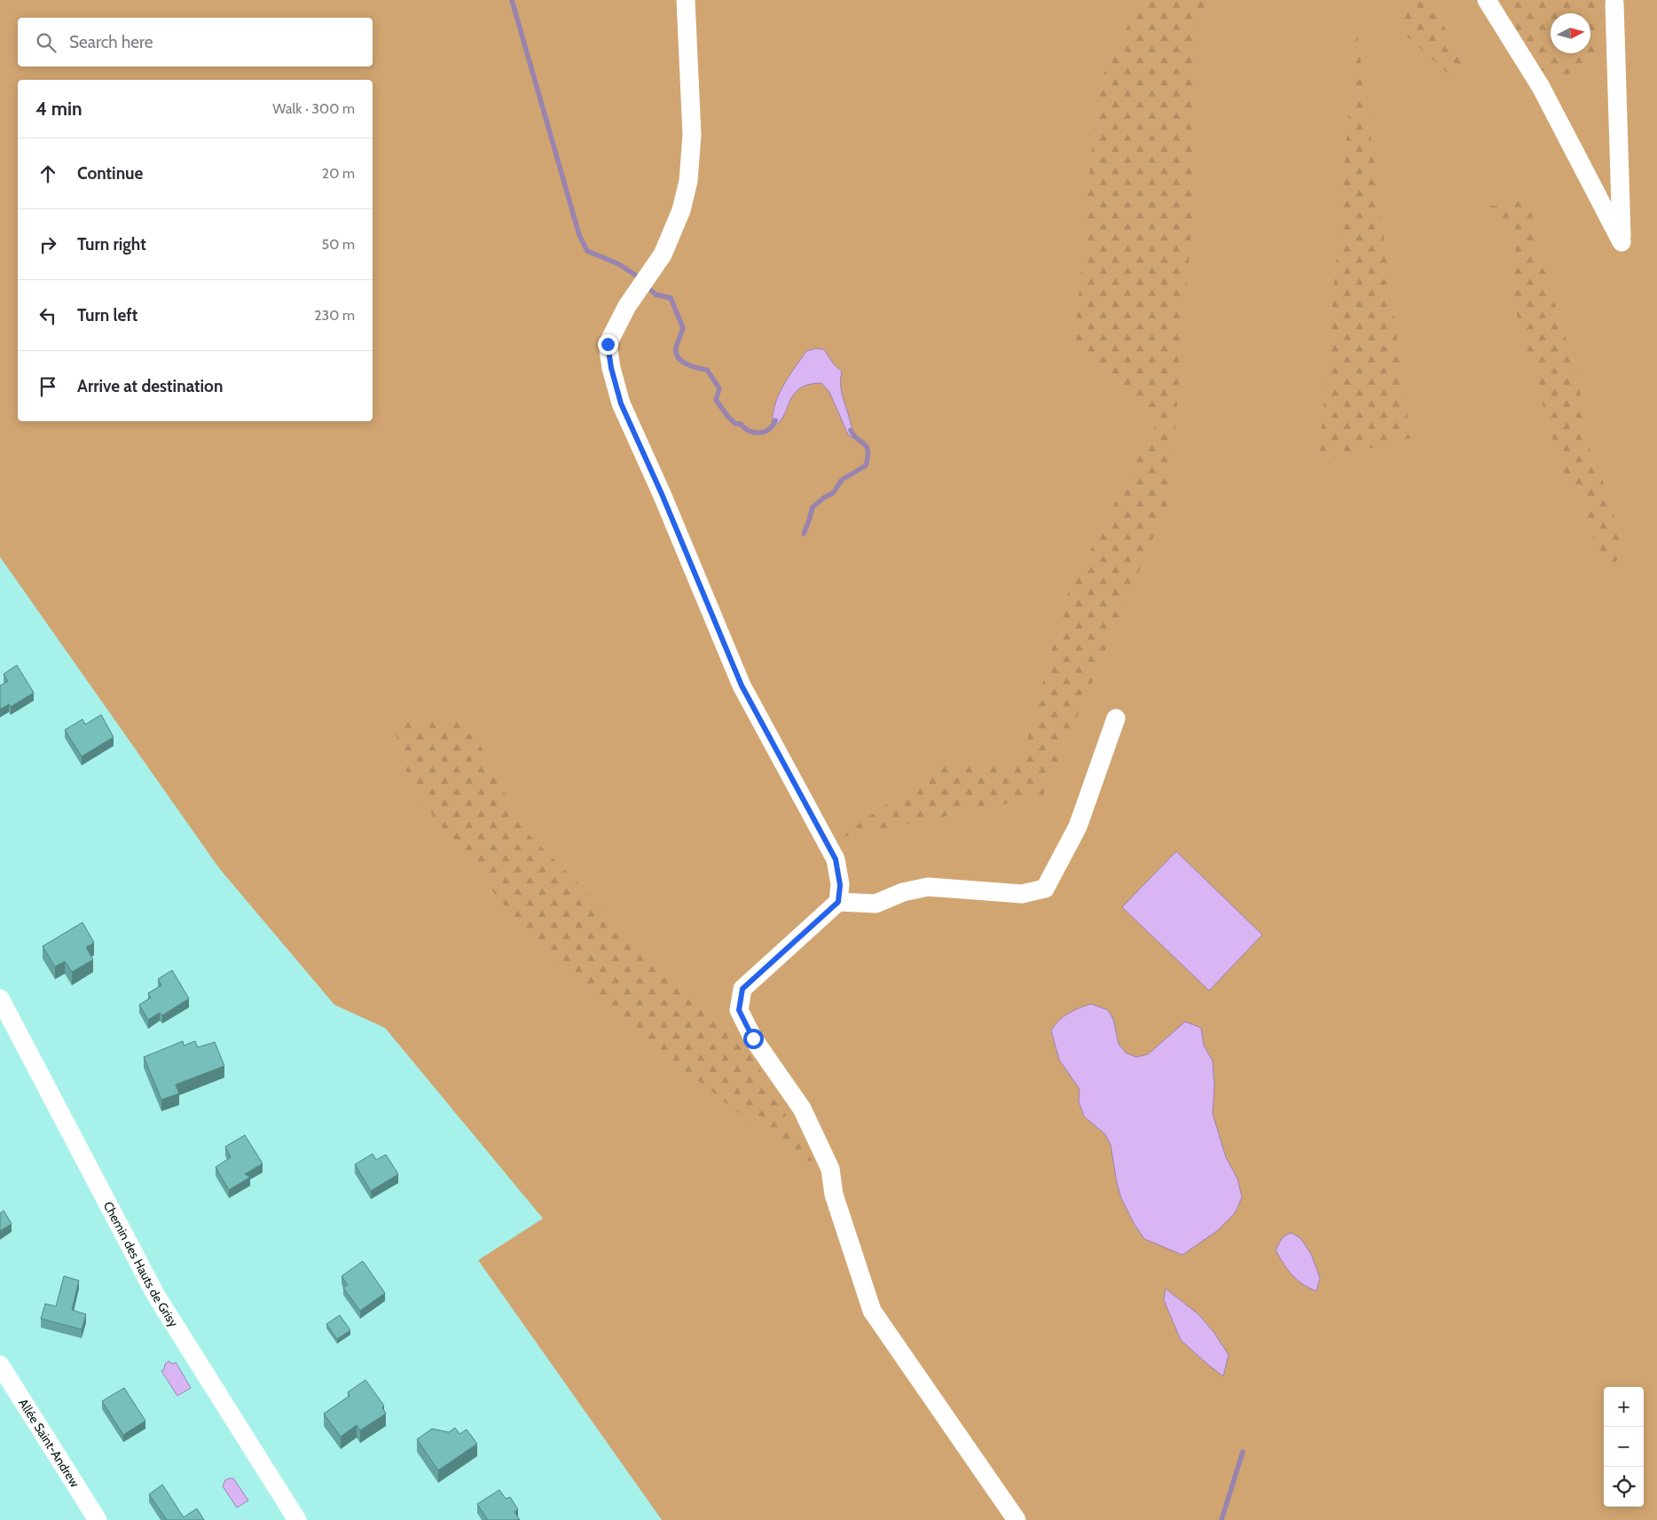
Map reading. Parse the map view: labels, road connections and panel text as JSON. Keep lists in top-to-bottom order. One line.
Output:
{"streets":{"street":["Chemin des Hauts de Grisy","Allée Saint-Andrew"]},"north":"right","page":{"search":"Search here","heading":["4 min","Walk · 300 m"],"list":[["Continue","20 m"],["Turn right","50 m"],["Turn left","230 m"],"Arrive at destination"],"map_buttons":["+","−"]}}
